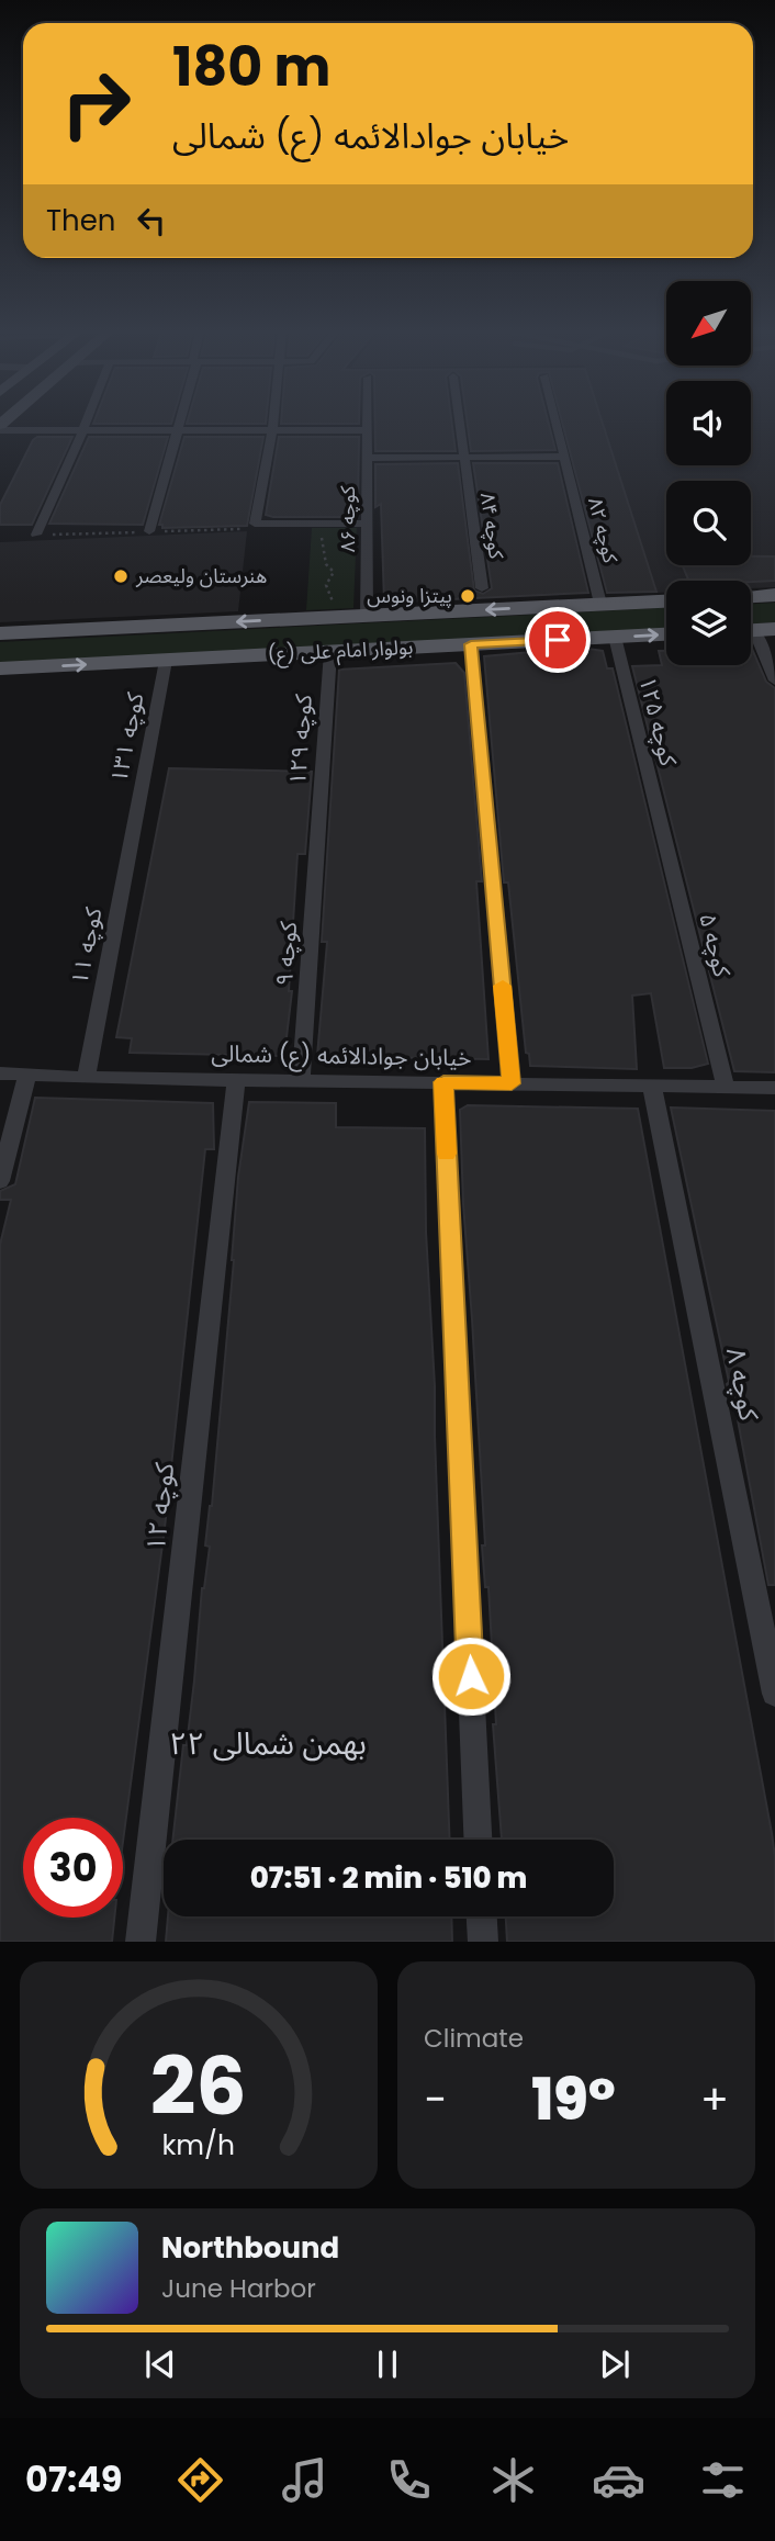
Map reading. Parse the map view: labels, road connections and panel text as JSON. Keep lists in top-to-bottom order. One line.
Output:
{"streets":{"main road":["بولوار امام علی (ع)"],"street":["کوچه ۸۶","کوچه ۸۴","کوچه ۸۲","کوچه ۱۲۵","کوچه ۱۳۱","کوچه ۱۲۹","کوچه ۵","کوچه ۱۱","کوچه ۹","خیابان جوادالائمه (ع) شمالی","کوچه ۸","کوچه ۱۲"]},"crossings":[["کوچه ۸۶","بولوار امام علی (ع)"],["کوچه ۸۲","بولوار امام علی (ع)"],["بولوار امام علی (ع)","کوچه ۱۲۵"],["بولوار امام علی (ع)","کوچه ۱۳۱"],["بولوار امام علی (ع)","کوچه ۱۲۹"],["کوچه ۱۲۵","کوچه ۵"],["کوچه ۱۳۱","کوچه ۱۱"],["کوچه ۱۲۹","کوچه ۹"],["کوچه ۵","خیابان جوادالائمه (ع) شمالی"],["کوچه ۱۱","خیابان جوادالائمه (ع) شمالی"],["کوچه ۹","خیابان جوادالائمه (ع) شمالی"],["خیابان جوادالائمه (ع) شمالی","کوچه ۸"],["خیابان جوادالائمه (ع) شمالی","کوچه ۱۲"]],"districts":["۲۲ بهمن شمالی"],"places":["هنرستان ولیعصر","پیتزا ونوس"],"north":"bottom left","page":{"turn":["180 m","خیابان جوادالائمه (ع) شمالی"],"then":"Then","limit":"30","trip":"07:51 · 2 min · 510 m","tile":"Climate","heat":["−","19°","+"],"song":["Northbound","June Harbor"],"tabs":"07:49","gauge":["26","km/h"]}}
